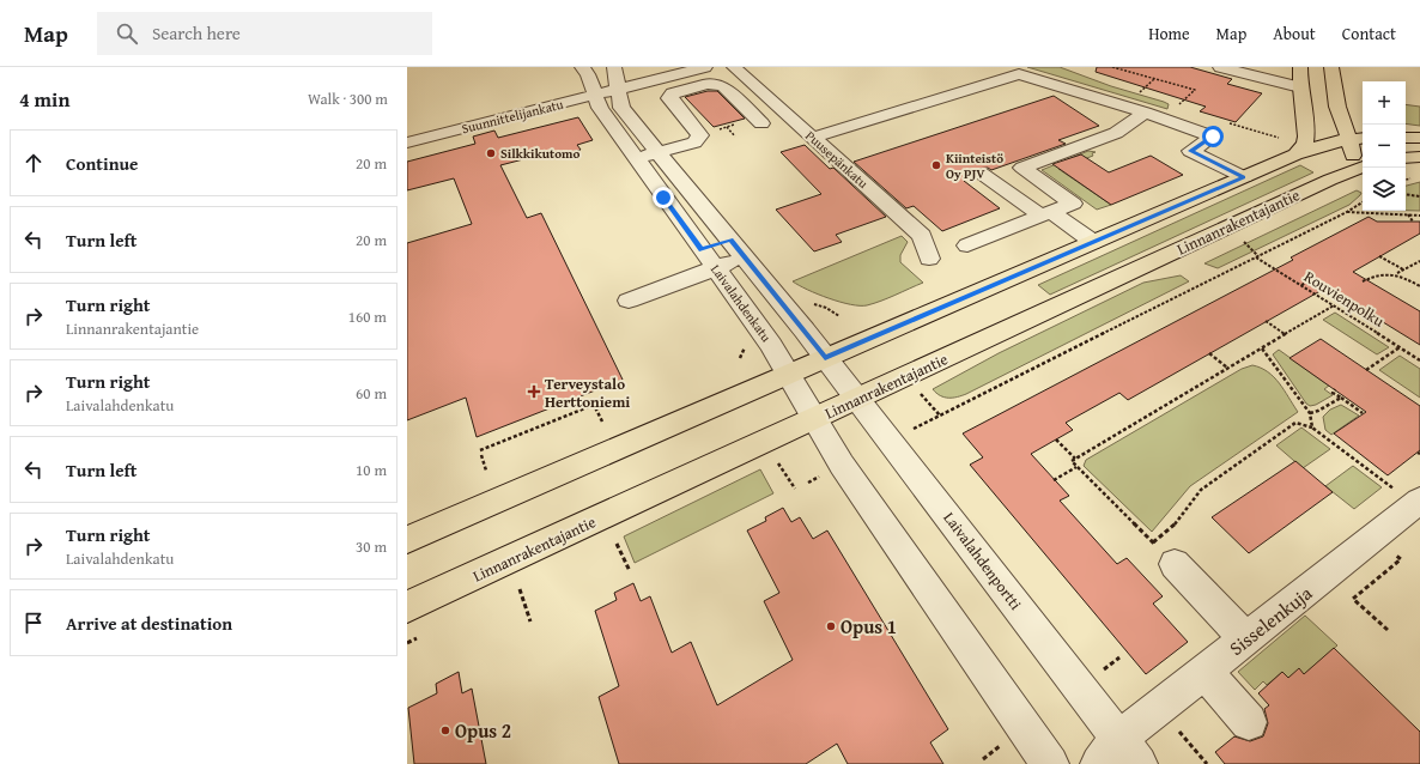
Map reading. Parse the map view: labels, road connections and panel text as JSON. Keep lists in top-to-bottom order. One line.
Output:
{"streets":{"main road":["Linnanrakentajantie"],"street":["Suunnittelijankatu","Puusepänkatu","Laivalahdenkatu","Laivalahdenportti","Sisselenkuja"],"path":["Rouvienpolku"]},"crossings":[["Suunnittelijankatu","Laivalahdenkatu"],["Linnanrakentajantie","Laivalahdenportti"],["Laivalahdenkatu","Laivalahdenportti"],["Laivalahdenportti","Sisselenkuja"]],"places":{"other":["Silkkikutomo","Kiinteistö Oy PJV","Opus 1","Opus 2"],"health":["Terveystalo Herttoniemi"]},"page":{"header":"Map","search":"Search here","nav":["Home","Map","About","Contact"],"heading":["4 min","Walk · 300 m"],"map_buttons":["+","−"],"list":[["Continue","20 m"],["Turn left","20 m"],["Turn right","Linnanrakentajantie","160 m"],["Turn right","Laivalahdenkatu","60 m"],["Turn left","10 m"],["Turn right","Laivalahdenkatu","30 m"],"Arrive at destination"]}}
